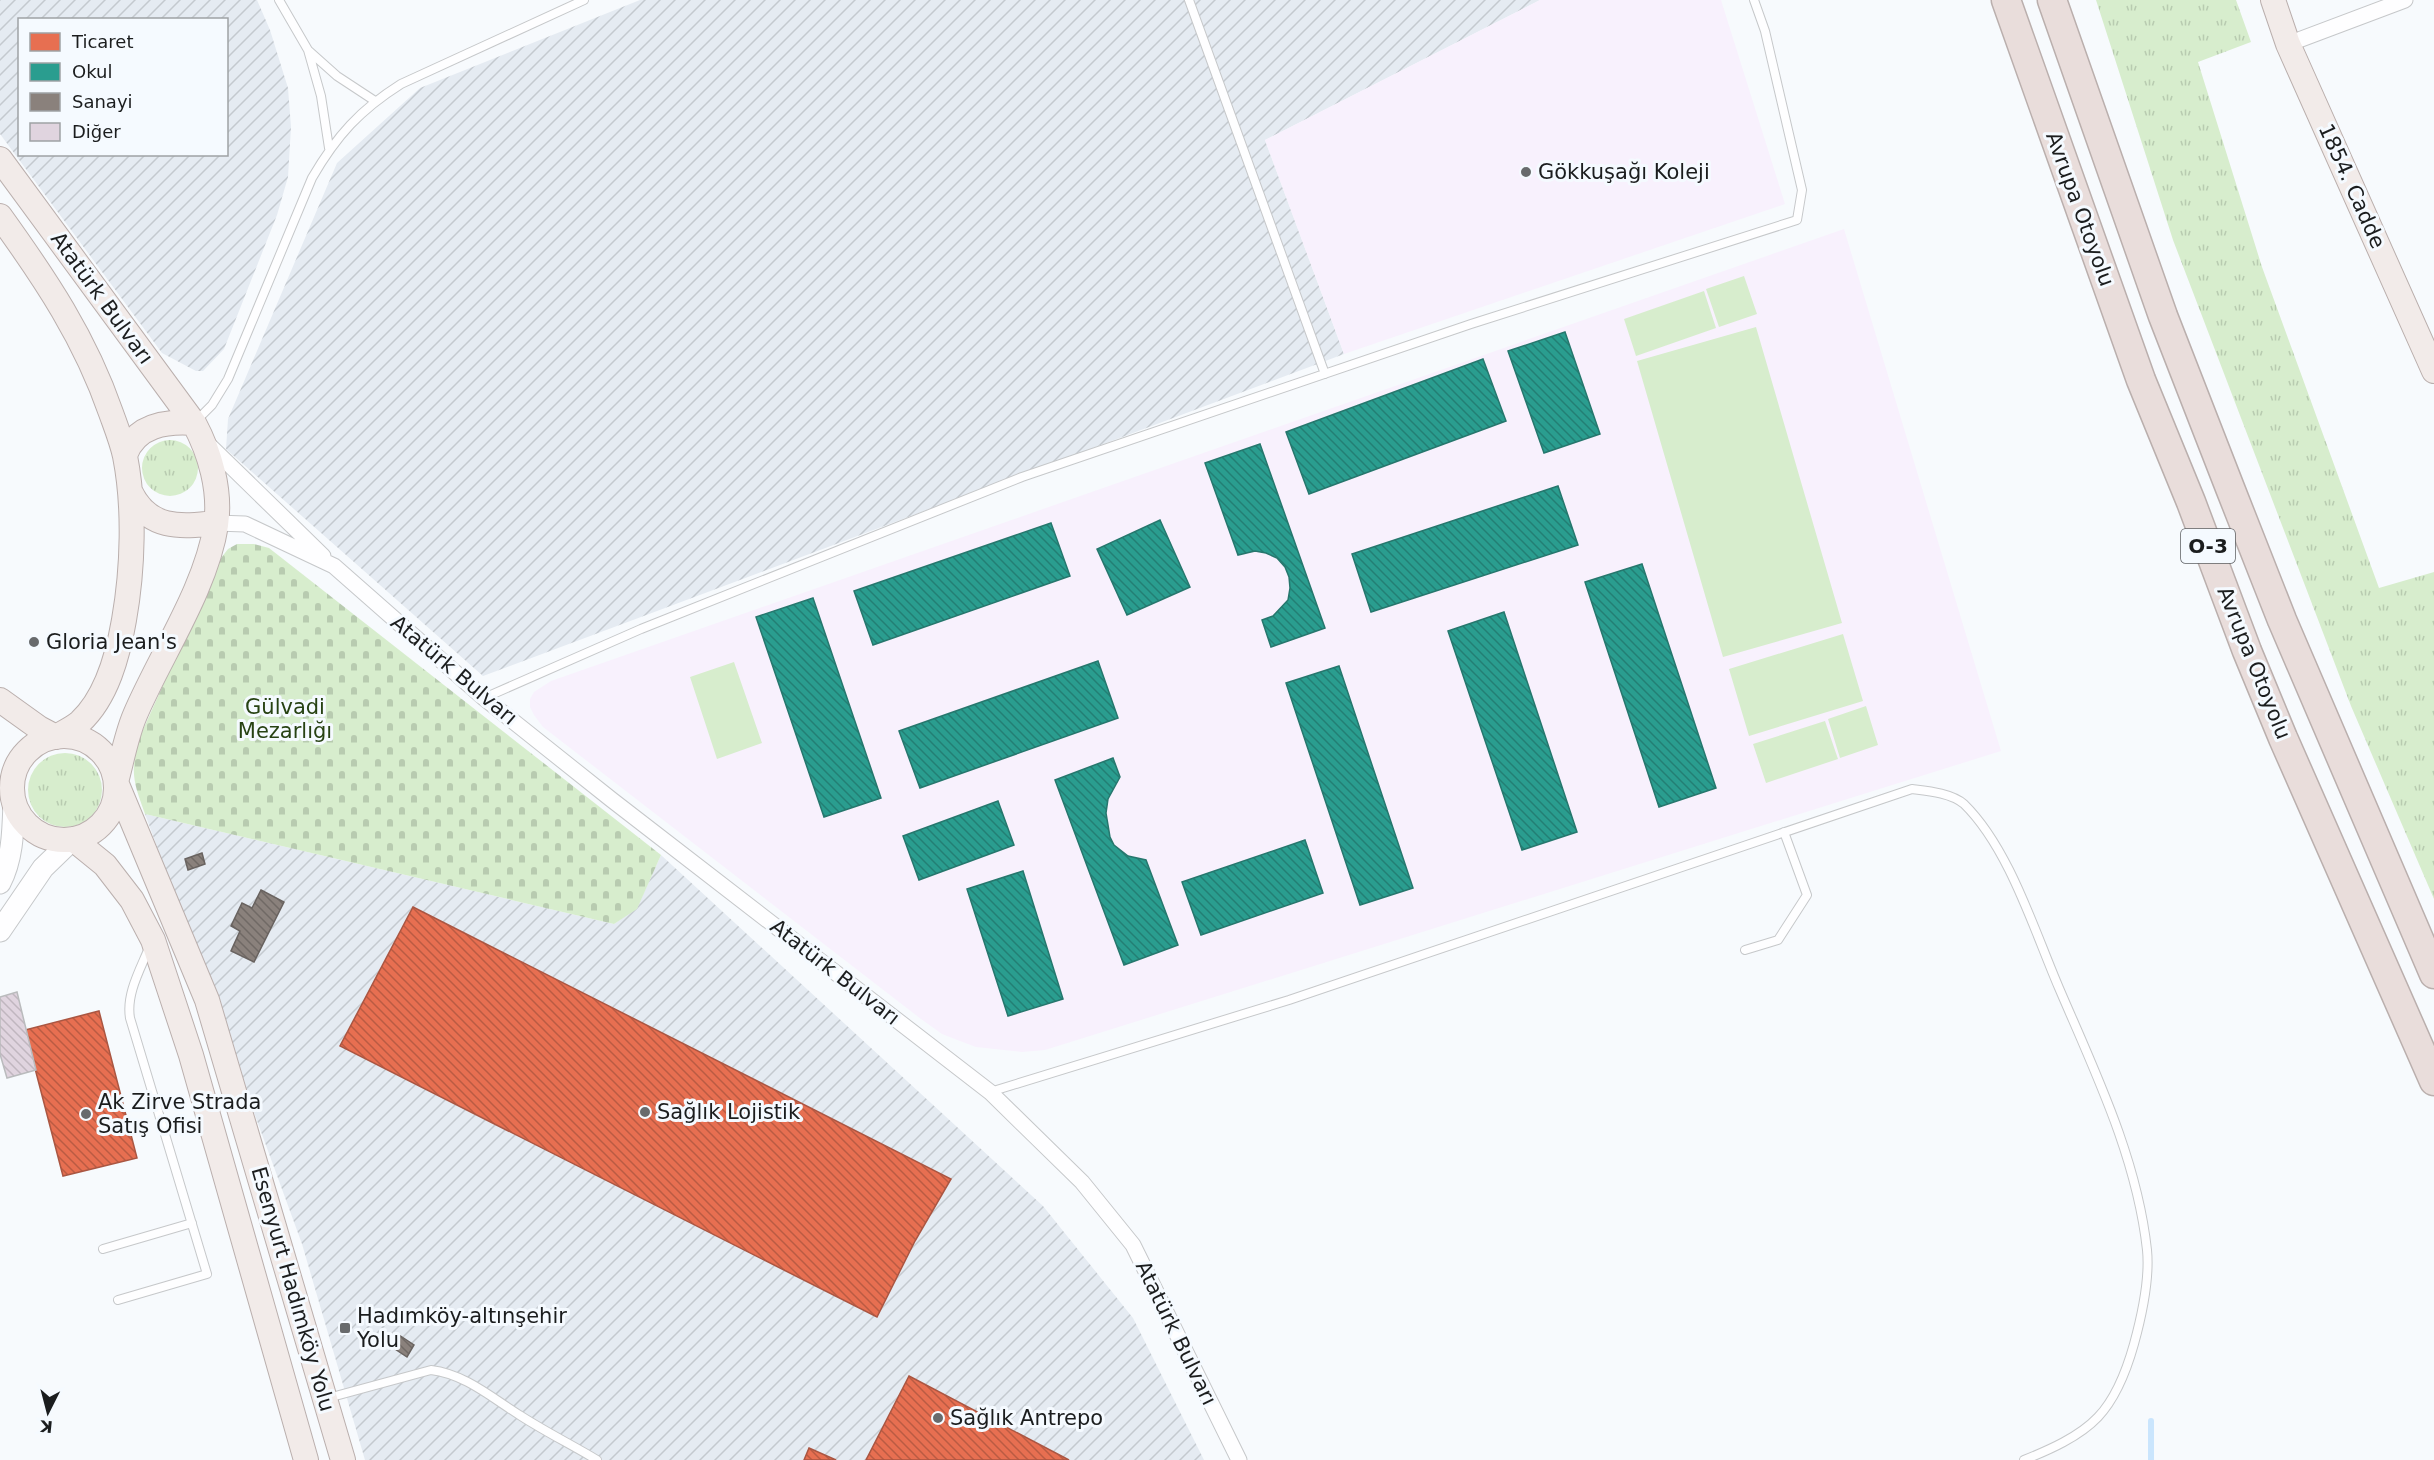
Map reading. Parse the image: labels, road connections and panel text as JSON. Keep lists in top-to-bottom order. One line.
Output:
{"streets":{"highway":["Avrupa Otoyolu","O-3"],"main road":["1854. Cadde","Atatürk Bulvarı","Esenyurt Hadımköy Yolu"]},"crossings":[["Atatürk Bulvarı","Esenyurt Hadımköy Yolu"]],"parks":["Gülvadi Mezarlığı"],"places":{"other":["Gökkuşağı Koleji","Gloria Jean's","Sağlık Lojistik","Ak Zirve Strada Satış Ofisi","Sağlık Antrepo"],"transit":["Hadımköy-altınşehir Yolu"]},"legend":["Ticaret","Okul","Sanayi","Diğer"],"north":"bottom"}
